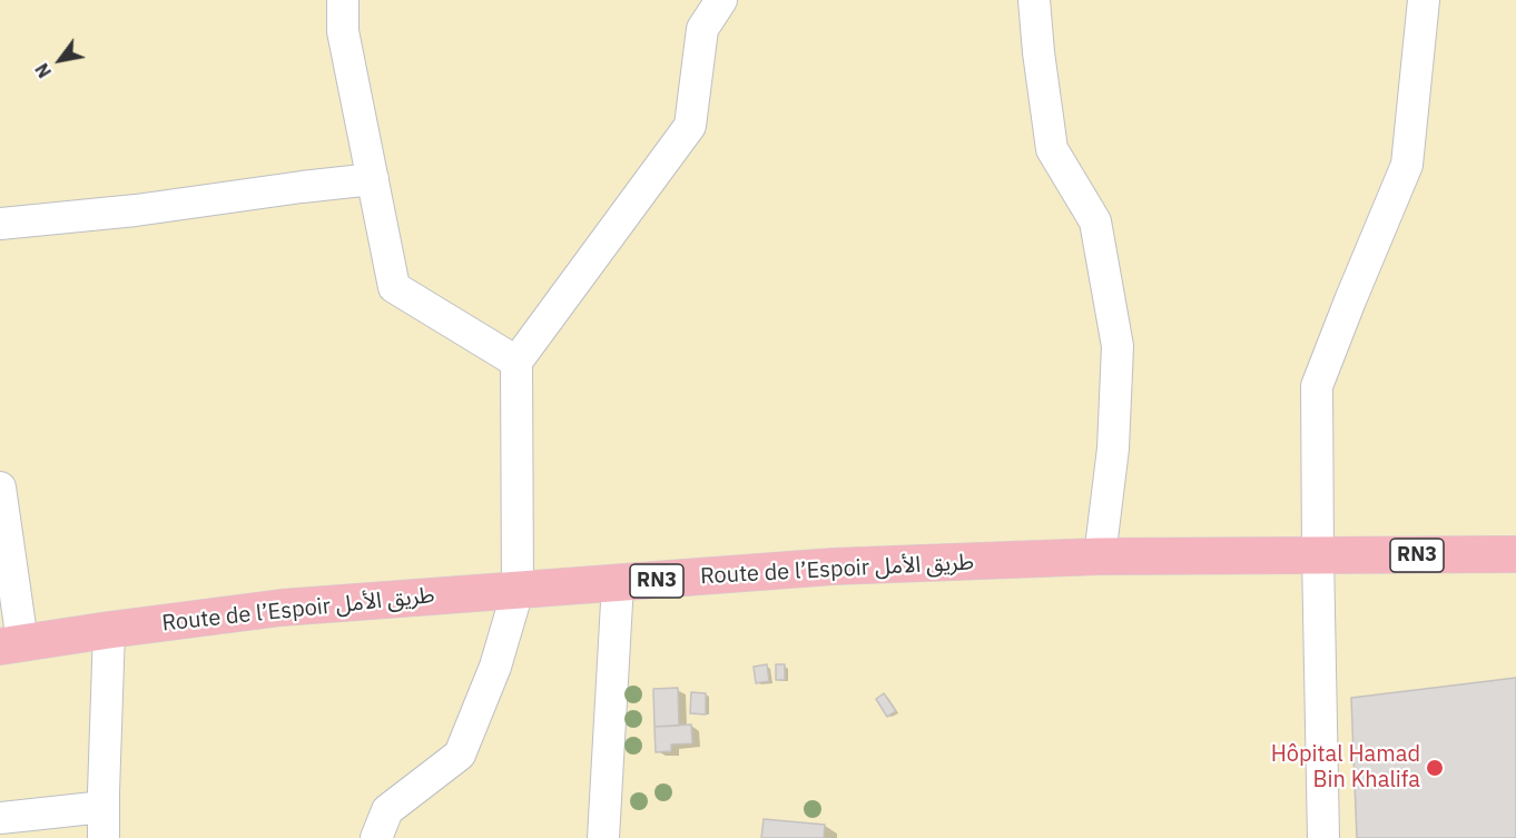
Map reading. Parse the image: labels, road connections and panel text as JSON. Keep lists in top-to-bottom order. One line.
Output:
{"streets":{"highway":["RN3","Route de l’Espoir طريق الأمل"]},"crossings":[["RN3","Route de l’Espoir طريق الأمل"]],"places":["Hôpital Hamad Bin Khalifa"],"north":"bottom left"}
